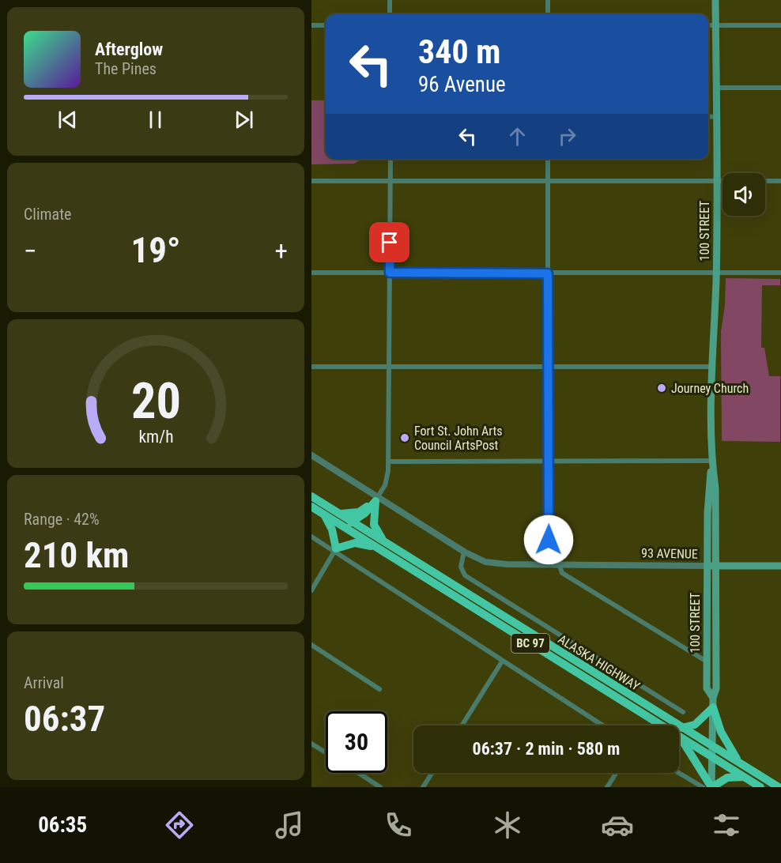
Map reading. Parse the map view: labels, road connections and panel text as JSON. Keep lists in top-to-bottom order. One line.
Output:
{"streets":{"highway":["BC 97","ALASKA HIGHWAY"],"main road":["100 STREET","93 AVENUE"]},"crossings":[["100 STREET","93 AVENUE"],["100 STREET","ALASKA HIGHWAY"]],"places":["Journey Church","Fort St. John Arts Council ArtsPost"],"page":{"turn":["340 m","96 Avenue"],"song":["Afterglow","The Pines"],"tile":["Climate",["Range · 42%","210 km"],["Arrival","06:37"]],"heat":["−","19°","+"],"limit":"30","trip":"06:37 · 2 min · 580 m","tabs":"06:35","gauge":["20","km/h"]}}
